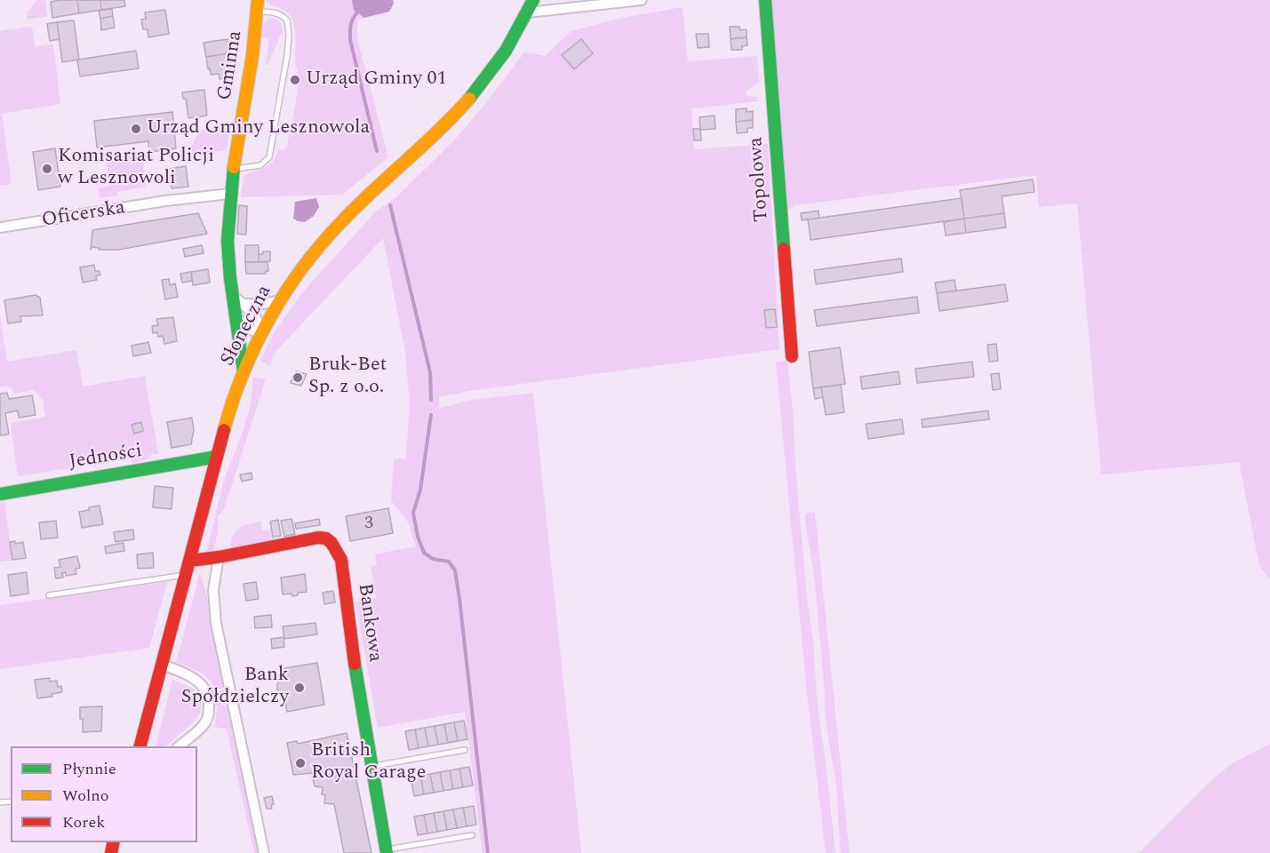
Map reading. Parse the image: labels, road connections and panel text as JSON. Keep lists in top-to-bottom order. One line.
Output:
{"streets":{"street":["Gminna","Topolowa","Oficerska","Słoneczna","Jedności","Bankowa"]},"crossings":[["Gminna","Oficerska"],["Gminna","Słoneczna"],["Słoneczna","Jedności"],["Słoneczna","Bankowa"]],"places":["Urząd Gminy 01","Urząd Gminy Lesznowola","Komisariat Policji w Lesznowoli","Bruk-Bet Sp. z o.o.","Bank Spółdzielczy","British Royal Garage"],"house_numbers":["3"],"legend":["Płynnie","Wolno","Korek"]}
